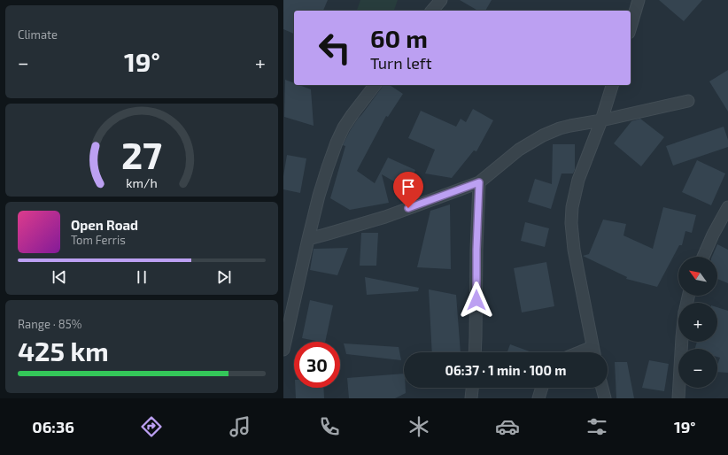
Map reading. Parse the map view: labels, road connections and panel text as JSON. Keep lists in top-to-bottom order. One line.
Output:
{"north":"top left","page":{"tile":["Climate",["Range · 85%","425 km"]],"turn":["60 m","Turn left"],"heat":["−","19°","+"],"song":["Open Road","Tom Ferris"],"map_buttons":["+","−"],"limit":"30","trip":"06:37 · 1 min · 100 m","tabs":["06:36","19°"],"gauge":["27","km/h"]}}
